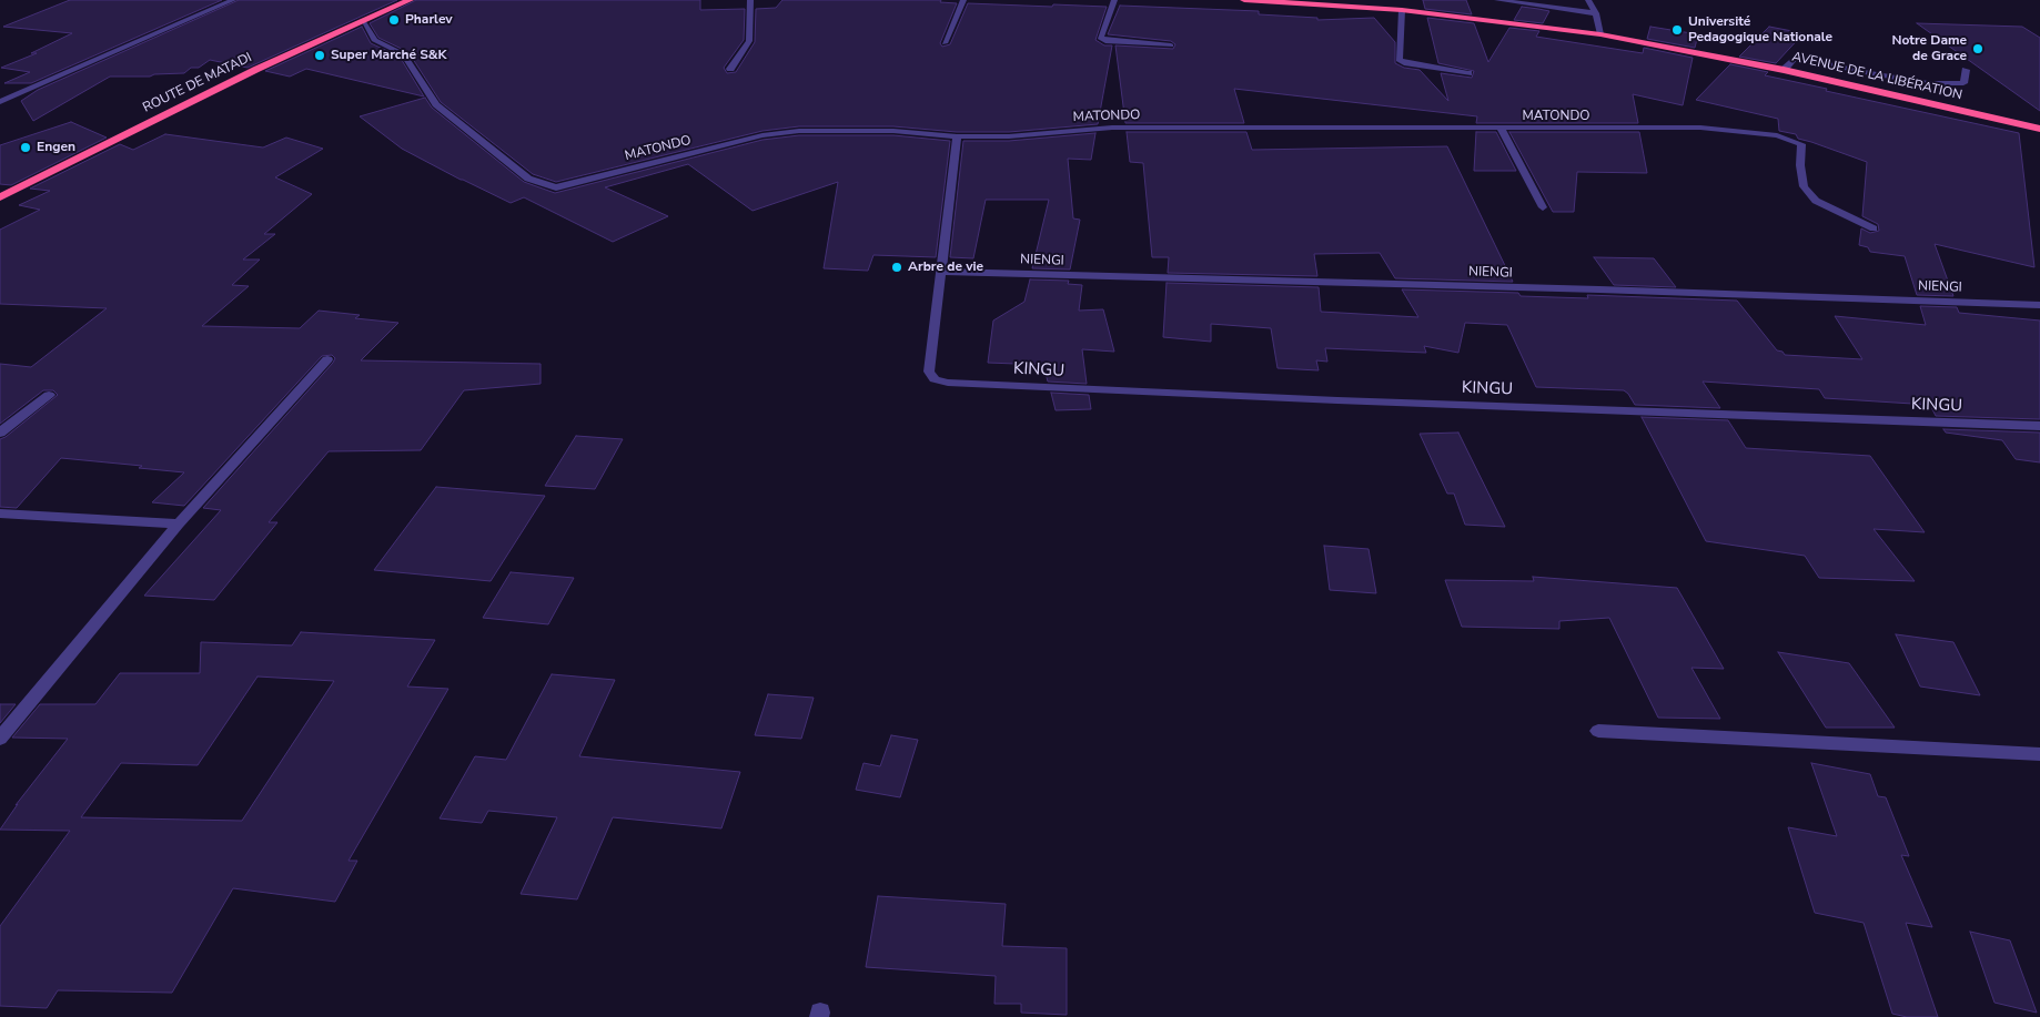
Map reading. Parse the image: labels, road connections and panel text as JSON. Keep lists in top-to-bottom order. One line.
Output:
{"streets":{"highway":["AVENUE DE LA LIBÉRATION","ROUTE DE MATADI"],"street":["MATONDO","NIENGI","KINGU"]},"crossings":[["ROUTE DE MATADI","MATONDO"],["NIENGI","KINGU"]],"places":["Pharlev","Université Pedagogique Nationale","Notre Dame de Grace","Super Marché S&K","Engen","Arbre de vie"]}
